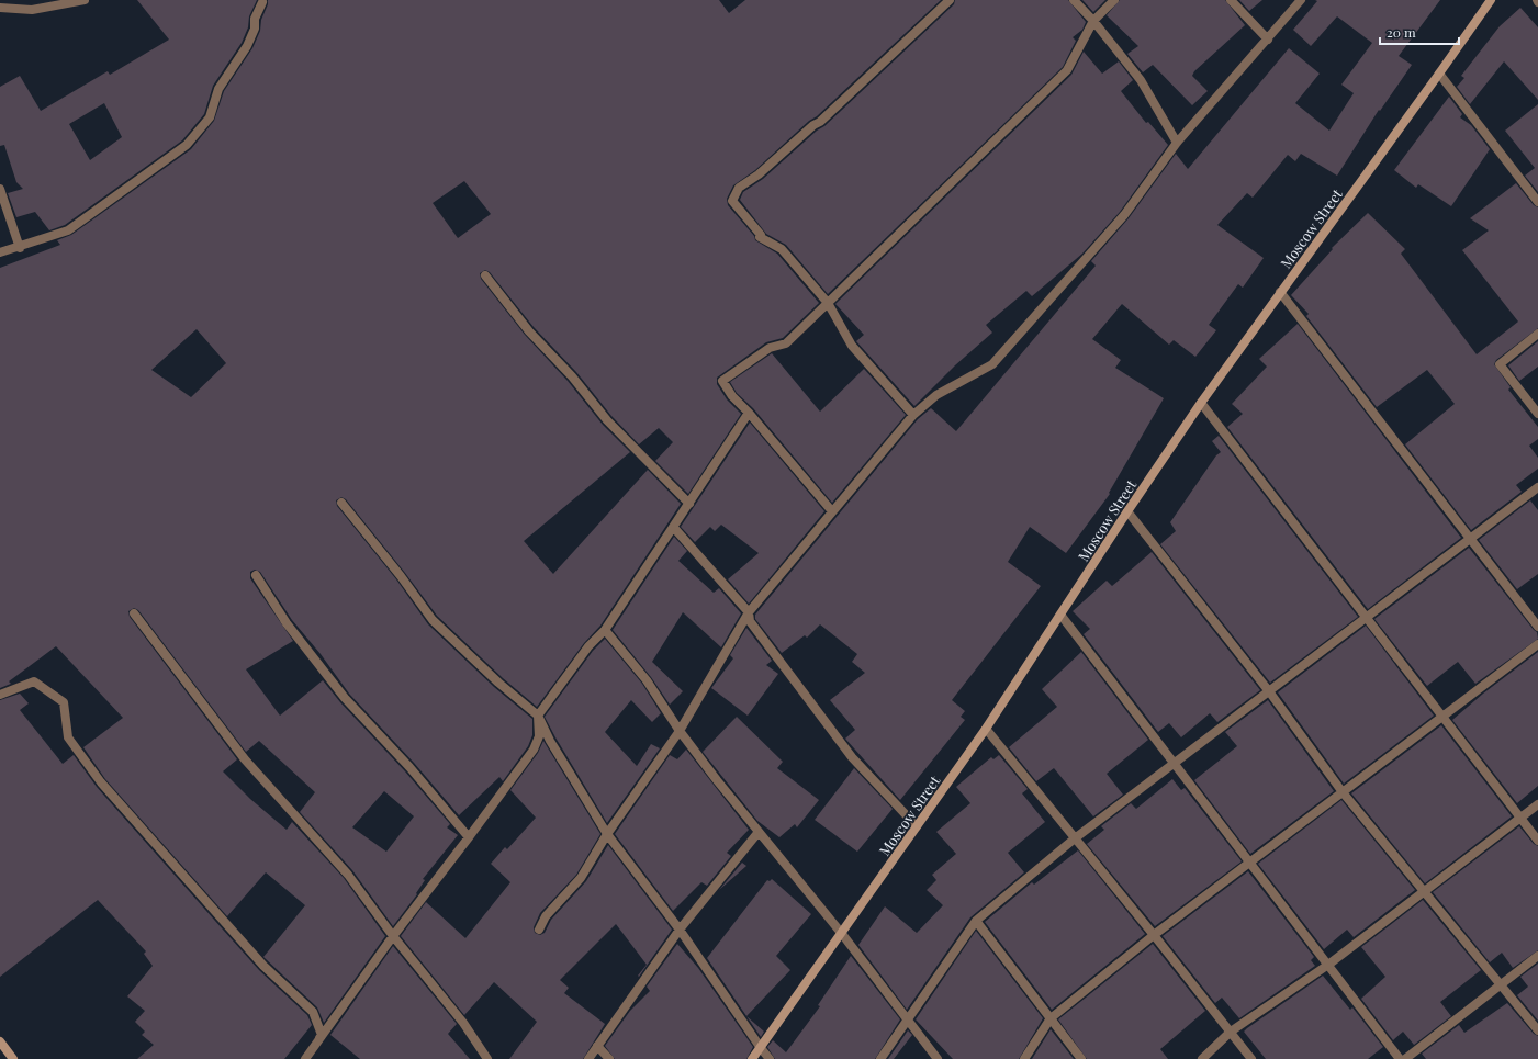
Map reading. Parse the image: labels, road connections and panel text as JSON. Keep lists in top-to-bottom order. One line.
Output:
{"streets":{"main road":["Moscow Street"]},"scale_bar":"20 m"}
